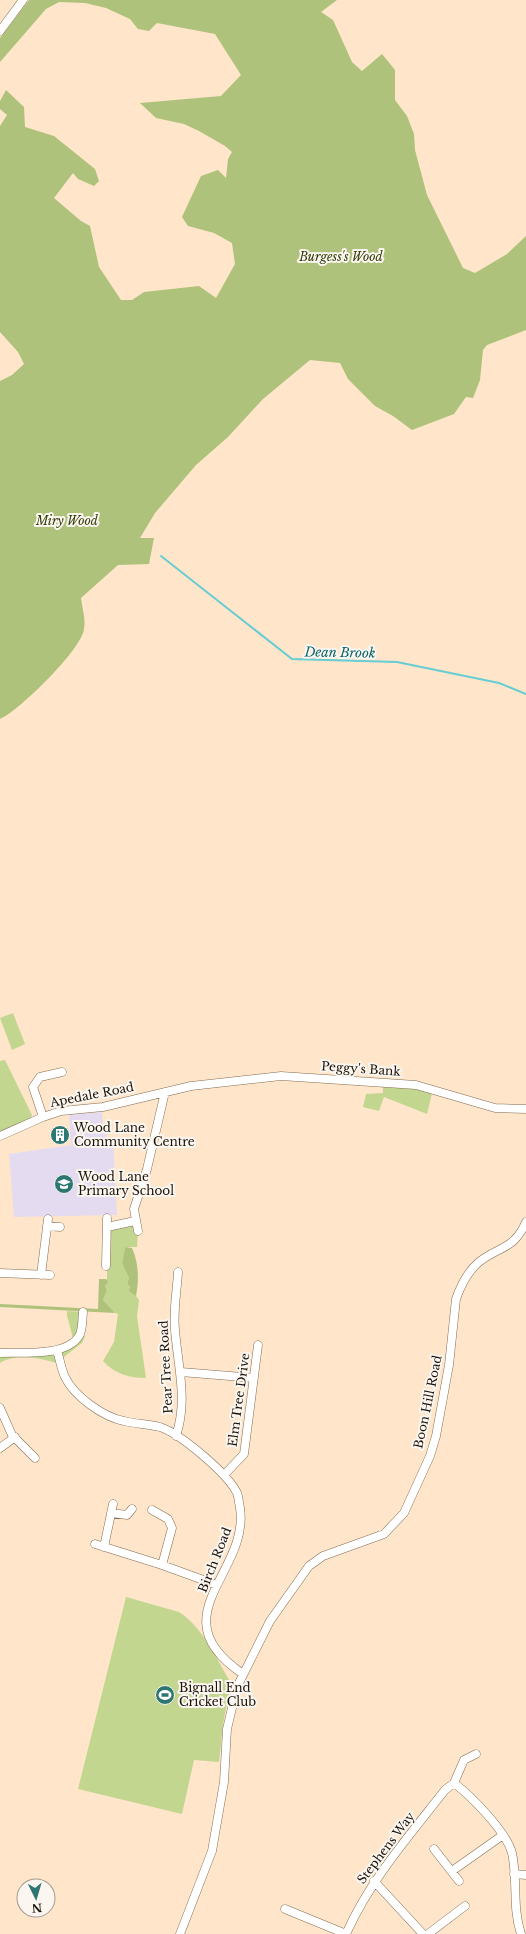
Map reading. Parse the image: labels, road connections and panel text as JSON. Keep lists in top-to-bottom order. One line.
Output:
{"streets":{"street":["Peggy's Bank","Apedale Road","Pear Tree Road","Elm Tree Drive","Boon Hill Road","Birch Road","Stephens Way"]},"crossings":[["Peggy's Bank","Apedale Road"],["Pear Tree Road","Birch Road"],["Elm Tree Drive","Birch Road"],["Boon Hill Road","Birch Road"]],"water":["Dean Brook"],"parks":["Burgess's Wood","Miry Wood"],"places":{"building":["Wood Lane Community Centre"],"school or university":["Wood Lane Primary School"],"sports":["Bignall End Cricket Club"]},"north":"bottom"}
